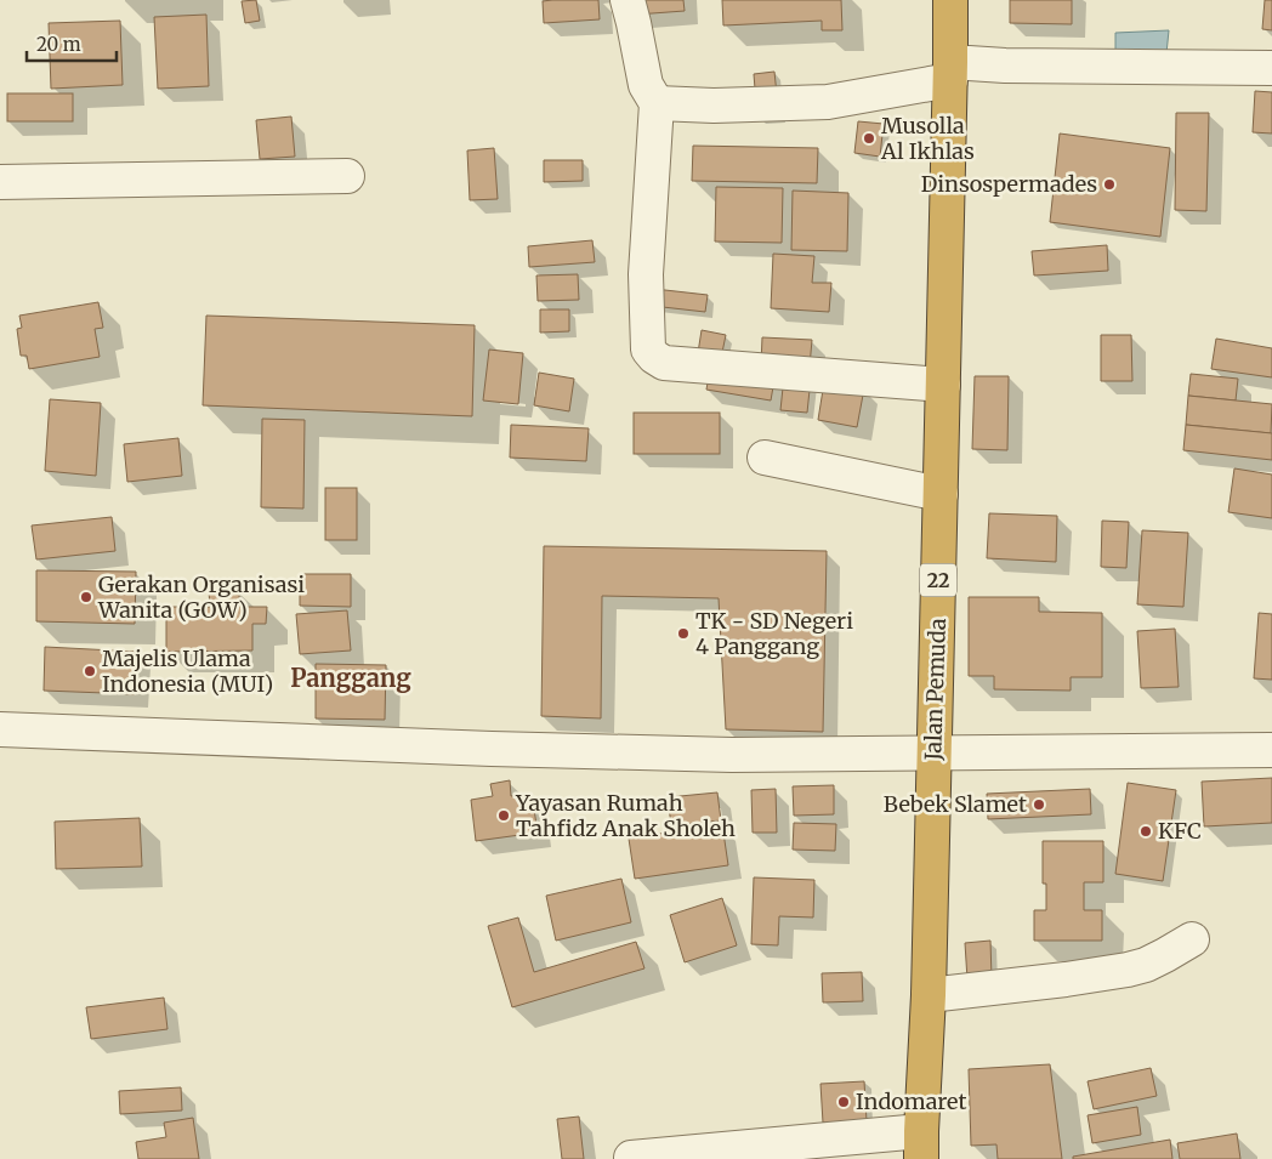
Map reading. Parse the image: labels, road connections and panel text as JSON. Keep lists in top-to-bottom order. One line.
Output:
{"streets":{"highway":["22","Jalan Pemuda"]},"districts":["Panggang"],"places":["Musolla Al Ikhlas","Dinsospermades","Gerakan Organisasi Wanita (GOW)","TK - SD Negeri 4 Panggang","Majelis Ulama Indonesia (MUI)","Bebek Slamet","Yayasan Rumah Tahfidz Anak Sholeh","KFC","Indomaret"],"scale_bar":"20 m"}
